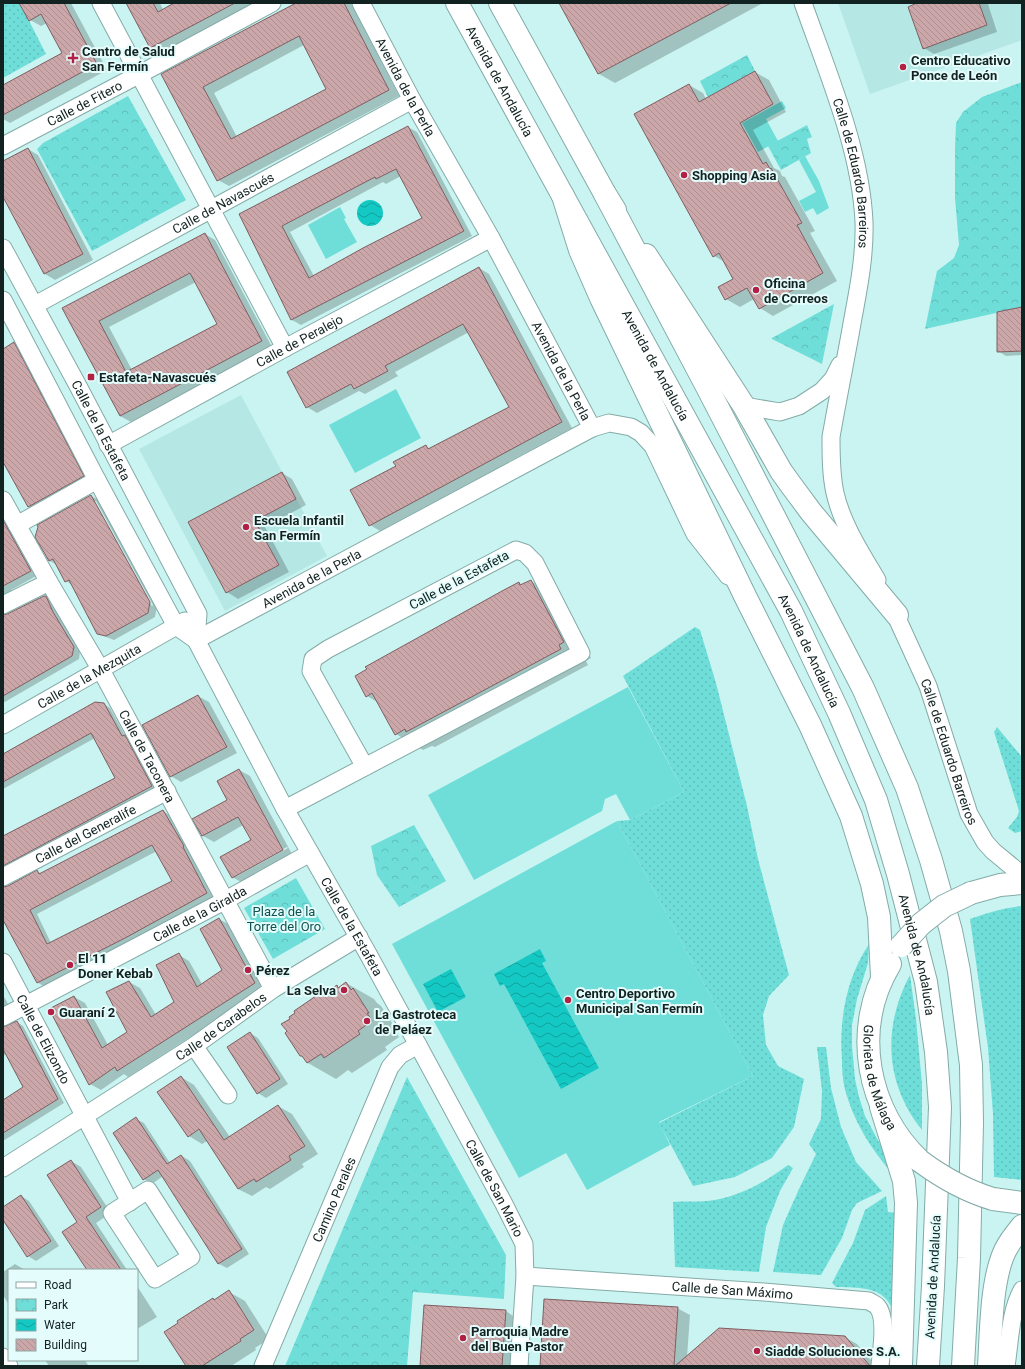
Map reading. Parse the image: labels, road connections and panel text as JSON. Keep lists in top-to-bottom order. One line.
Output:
{"streets":{"main road":["Avenida de Andalucía","Glorieta de Málaga"],"street":["Avenida de la Perla","Calle de Fitero","Calle de Eduardo Barreiros","Calle de Navascués","Calle de Peralejo","Calle de la Estafeta","Calle de la Mezquita","Calle de Taconera","Calle del Generalife","Calle de la Giralda","Calle de Carabelos","Calle de Elizondo","Calle de San Mario","Camino Perales","Calle de San Máximo"]},"crossings":[["Avenida de la Perla","Calle de Navascués"],["Avenida de la Perla","Calle de Peralejo"],["Avenida de la Perla","Calle de la Estafeta"],["Calle de Navascués","Calle de la Estafeta"],["Calle de Peralejo","Calle de la Estafeta"],["Calle de la Estafeta","Calle de la Mezquita"],["Calle de la Estafeta","Calle de la Giralda"],["Calle de la Estafeta","Calle de Carabelos"],["Calle de la Estafeta","Calle de San Mario"],["Calle de la Estafeta","Camino Perales"],["Calle de la Mezquita","Calle de Taconera"],["Calle de Taconera","Calle del Generalife"],["Calle de Taconera","Calle de la Giralda"],["Calle de Taconera","Calle de Carabelos"],["Calle de la Giralda","Calle de Elizondo"],["Calle de Carabelos","Calle de Elizondo"],["Calle de San Mario","Camino Perales"],["Calle de San Mario","Calle de San Máximo"]],"parks":["Plaza de la Torre del Oro"],"places":{"health":["Centro de Salud San Fermín"],"other":["Centro Educativo Ponce de León","Shopping Asia","Oficina de Correos","Escuela Infantil San Fermín","El 11 Doner Kebab","Pérez","La Selva","Centro Deportivo Municipal San Fermín","Guaraní 2","La Gastroteca de Peláez","Parroquia Madre del Buen Pastor","Siadde Soluciones S.A."],"transit":["Estafeta-Navascués"]},"legend":["Road","Park","Water","Building"]}
